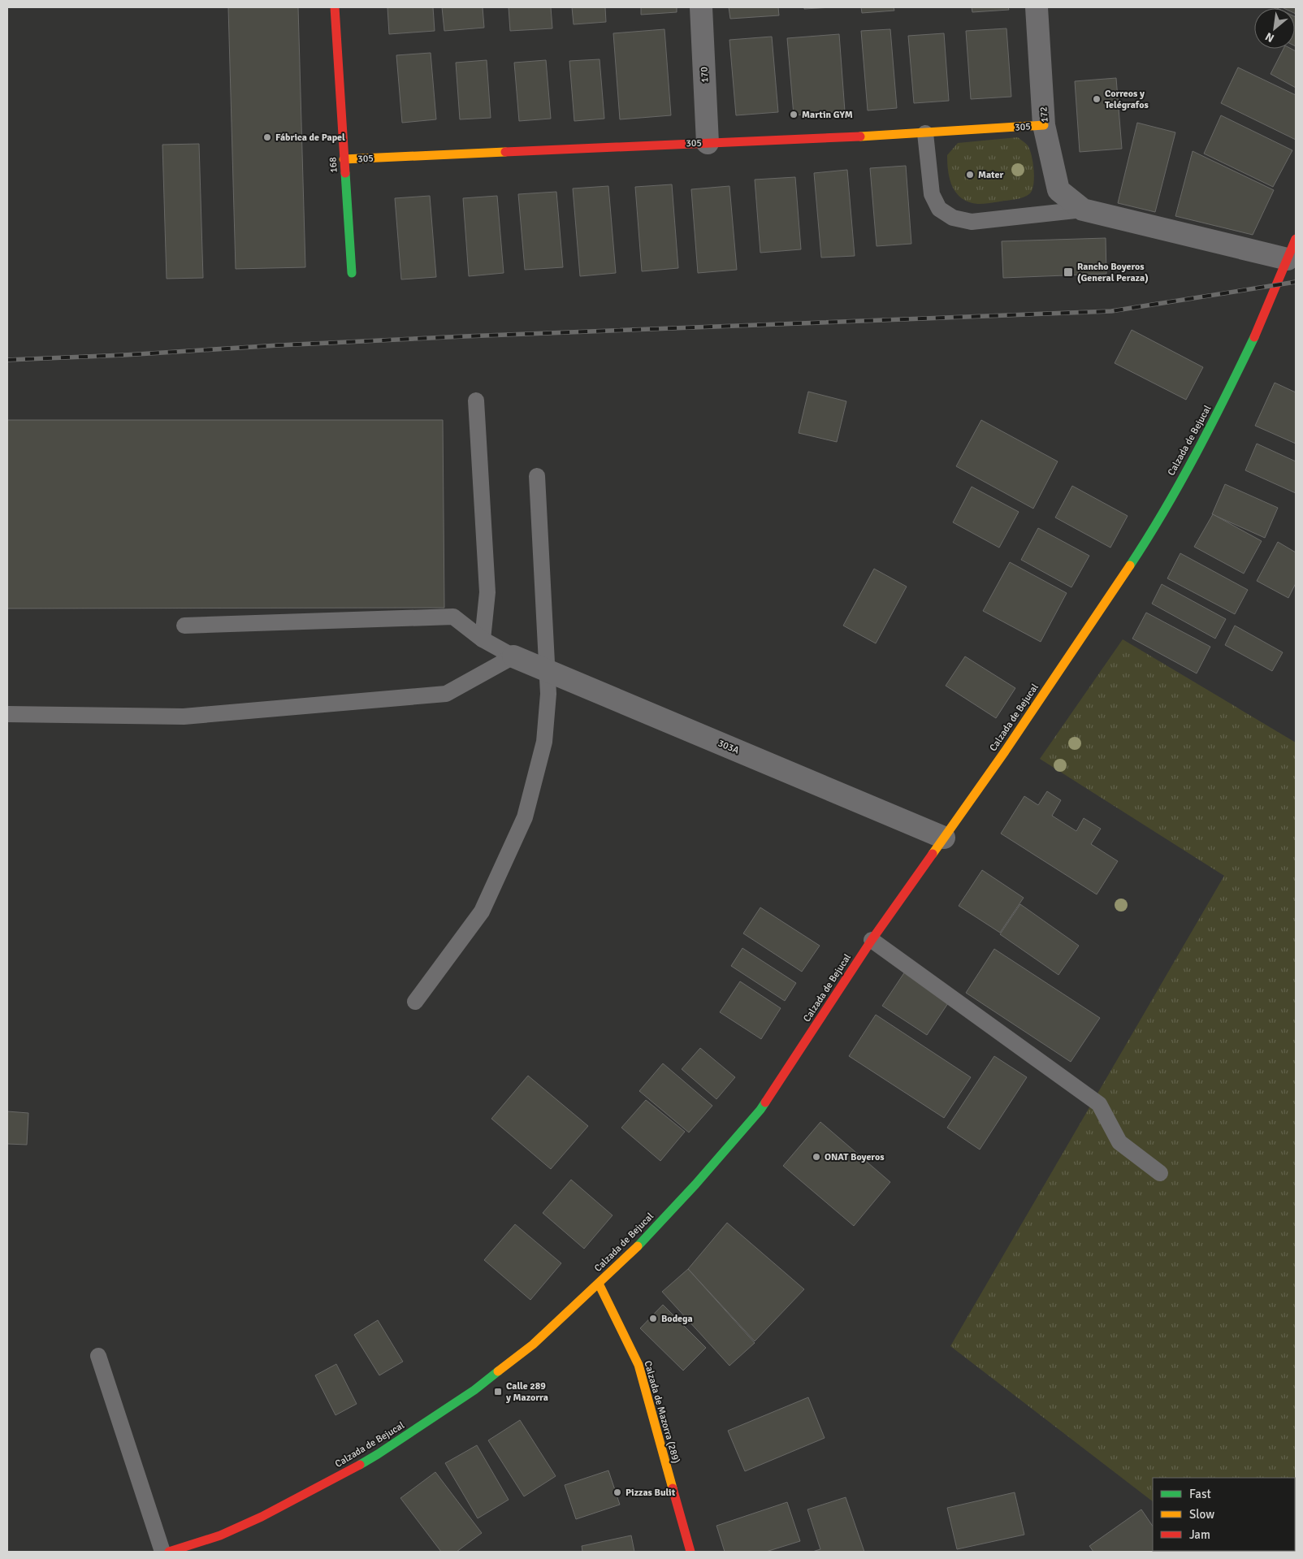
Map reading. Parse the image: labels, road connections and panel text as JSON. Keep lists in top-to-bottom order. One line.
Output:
{"streets":{"main road":["305","168","Calzada de Bejucal","Calzada de Mazorra (289)"],"street":["170","172","303A"]},"crossings":[["170","305"],["172","305"],["305","168"],["Calzada de Bejucal","303A"],["Calzada de Bejucal","Calzada de Mazorra (289)"]],"places":{"other":["Correos y Telégrafos","Martin GYM","Fábrica de Papel","Mater","ONAT Boyeros","Bodega","Pizzas Bulit"],"transit":["Rancho Boyeros (General Peraza)","Calle 289 y Mazorra"]},"legend":["Fast","Slow","Jam"],"north":"bottom left"}
